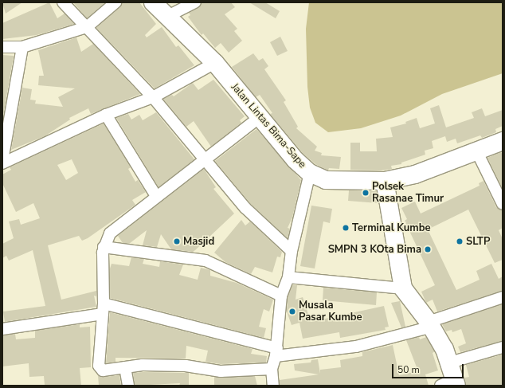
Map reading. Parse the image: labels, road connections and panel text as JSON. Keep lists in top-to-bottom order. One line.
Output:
{"streets":{"highway":["Jalan Lintas Bima-Sape"]},"places":["Polsek Rasanae Timur","Terminal Kumbe","Masjid","SLTP","SMPN 3 KOta Bima","Musala Pasar Kumbe"],"scale_bar":"50 m"}
